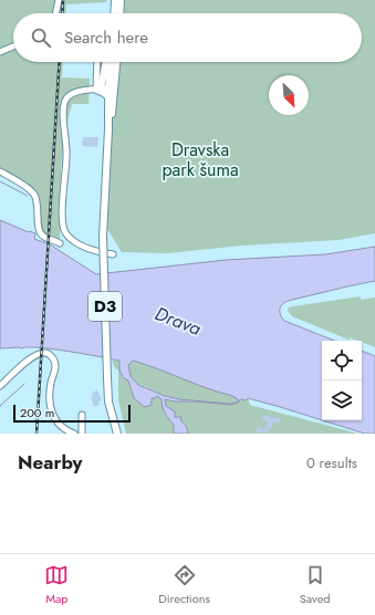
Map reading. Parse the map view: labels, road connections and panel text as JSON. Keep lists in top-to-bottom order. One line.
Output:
{"streets":{"main road":["D3"]},"water":["Drava"],"parks":["Dravska park šuma"],"scale_bar":"200 m","north":"bottom right","page":{"search":"Search here","scale":"200 m","heading":["Nearby","0 results"],"nav":["Map","Directions","Saved"]}}
